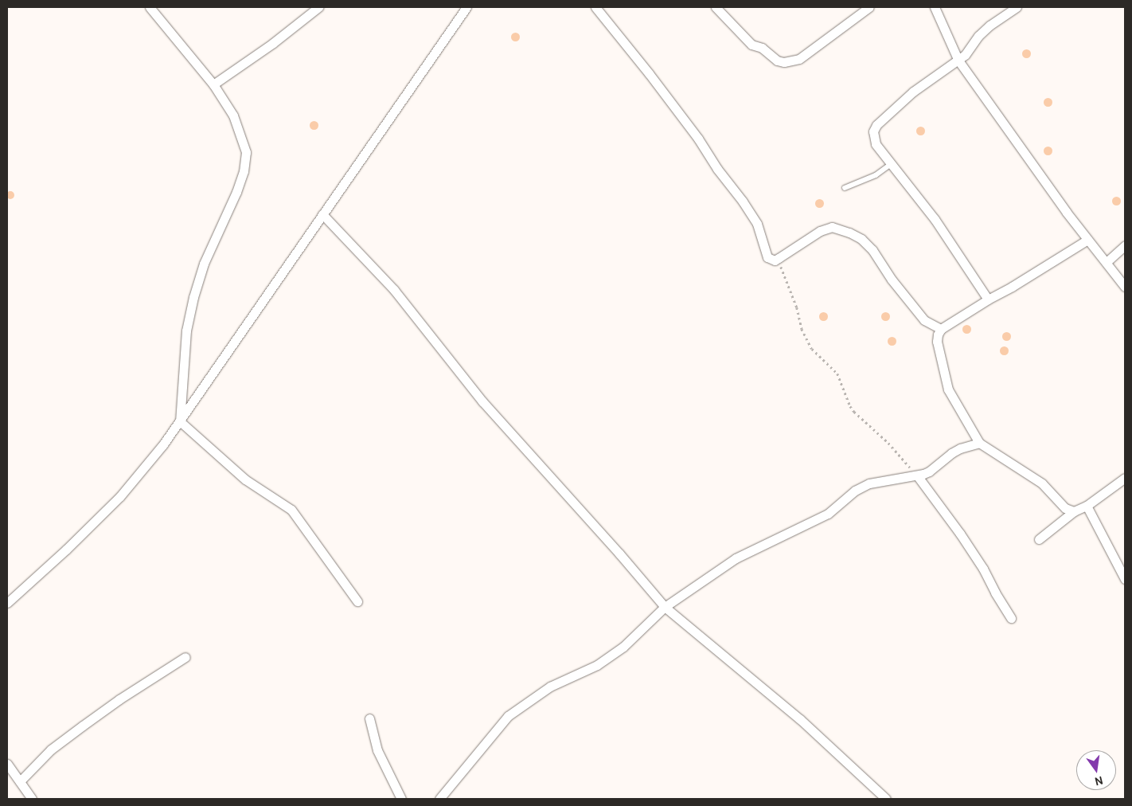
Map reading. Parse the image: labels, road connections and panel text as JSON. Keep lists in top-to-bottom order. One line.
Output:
{"north":"bottom"}
